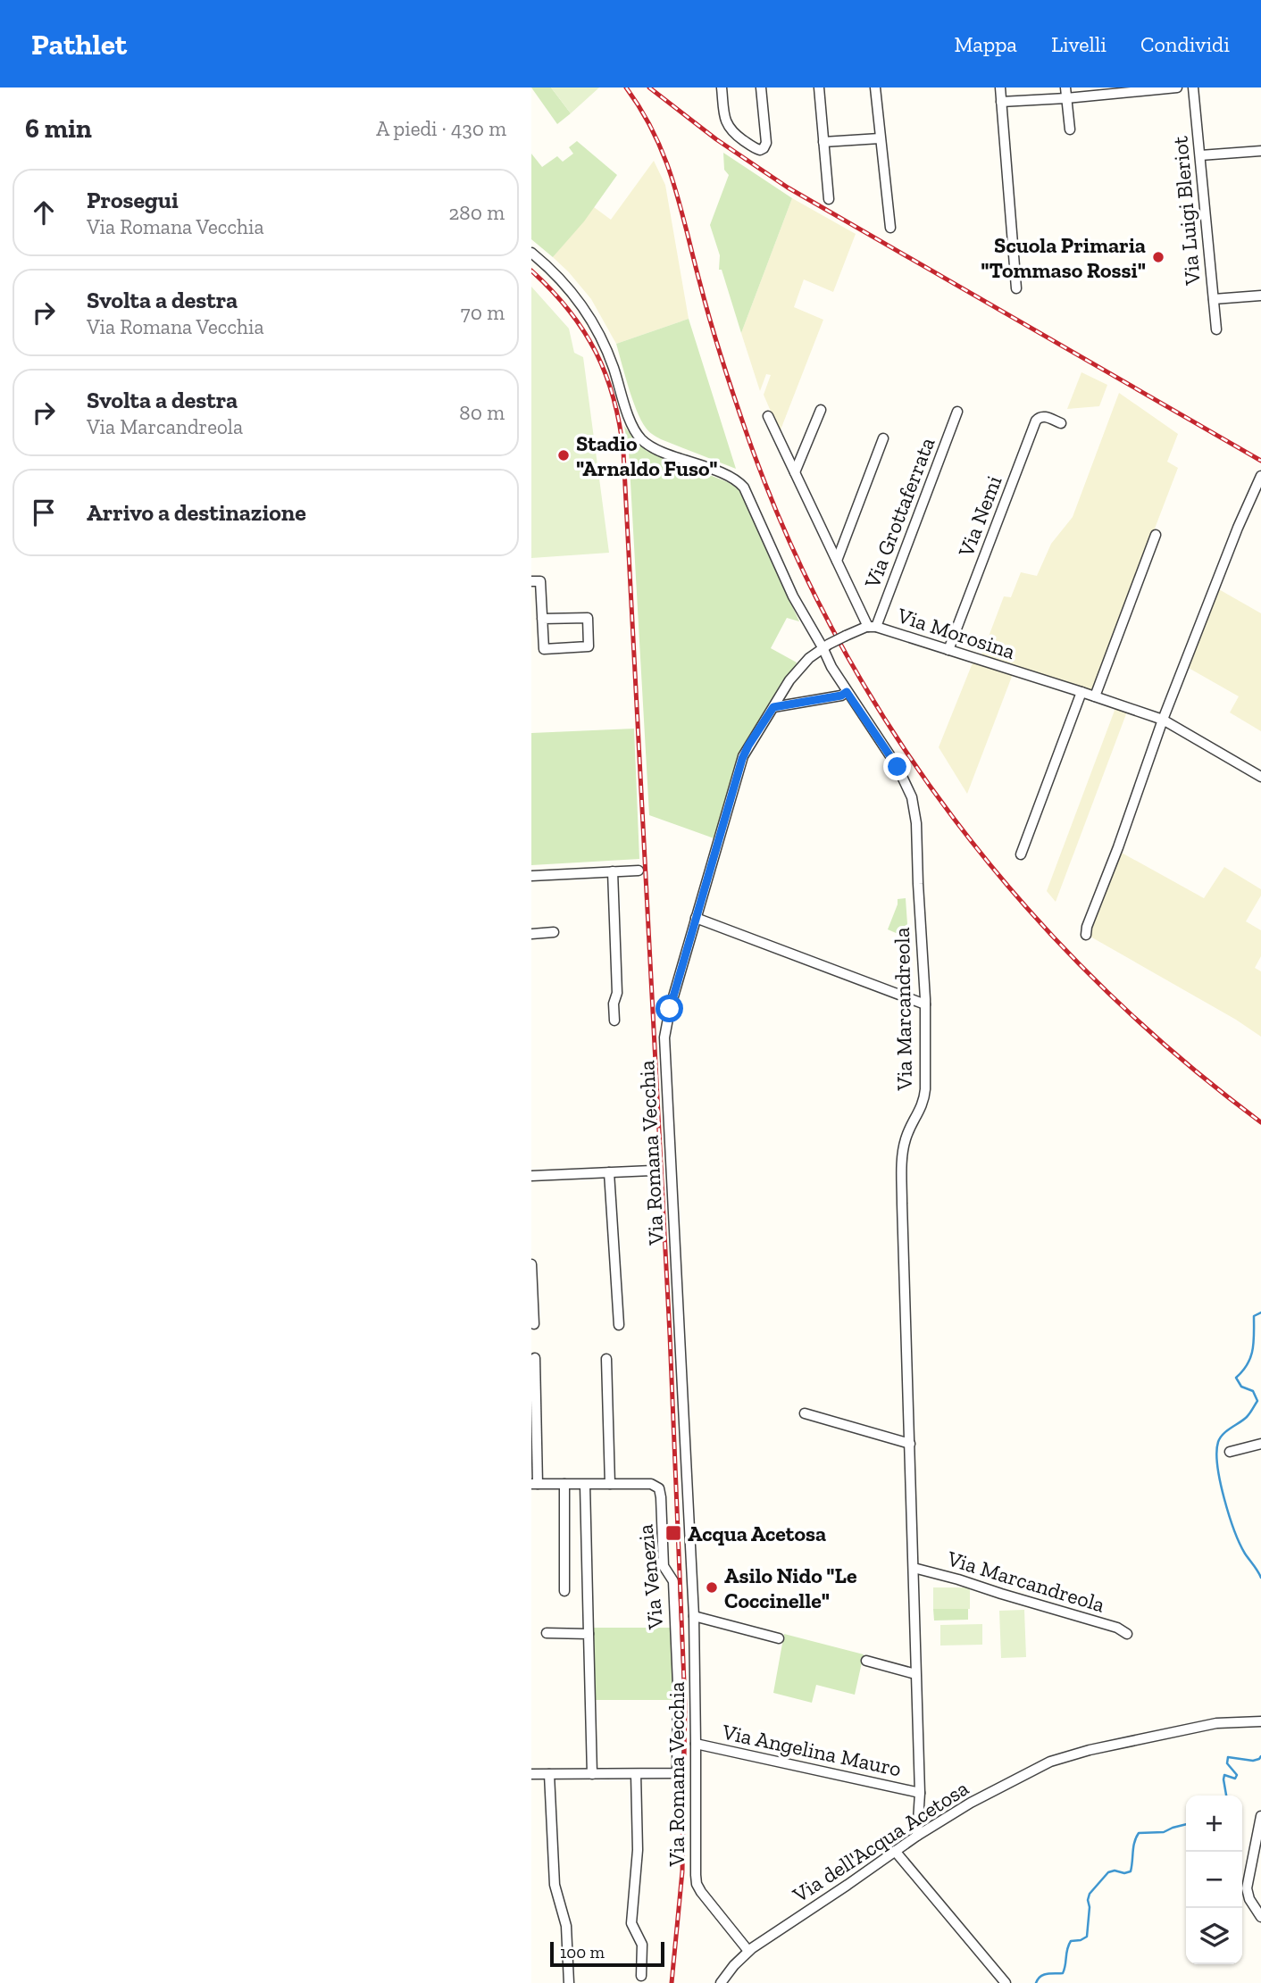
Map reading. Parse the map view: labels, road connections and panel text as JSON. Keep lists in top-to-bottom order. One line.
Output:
{"streets":{"street":["Via Luigi Bleriot","Via Grottaferrata","Via Nemi","Via Morosina","Via Marcandreola","Via Romana Vecchia","Via Venezia","Via Angelina Mauro","Via dell'Acqua Acetosa"]},"crossings":[["Via Grottaferrata","Via Morosina"],["Via Nemi","Via Morosina"],["Via Morosina","Via Marcandreola"],["Via Morosina","Via Romana Vecchia"],["Via Marcandreola","Via Romana Vecchia"],["Via Marcandreola","Via Angelina Mauro"],["Via Marcandreola","Via dell'Acqua Acetosa"],["Via Romana Vecchia","Via Angelina Mauro"],["Via Romana Vecchia","Via dell'Acqua Acetosa"]],"places":{"other":["Scuola Primaria \"Tommaso Rossi\"","Stadio \"Arnaldo Fuso\"","Asilo Nido \"Le Coccinelle\""],"transit":["Acqua Acetosa"]},"scale_bar":"100 m","page":{"header":"Pathlet","nav":["Mappa","Livelli","Condividi"],"heading":["6 min","A piedi · 430 m"],"list":[["Prosegui","Via Romana Vecchia","280 m"],["Svolta a destra","Via Romana Vecchia","70 m"],["Svolta a destra","Via Marcandreola","80 m"],"Arrivo a destinazione"],"map_buttons":["+","−"],"scale":"100 m"}}
